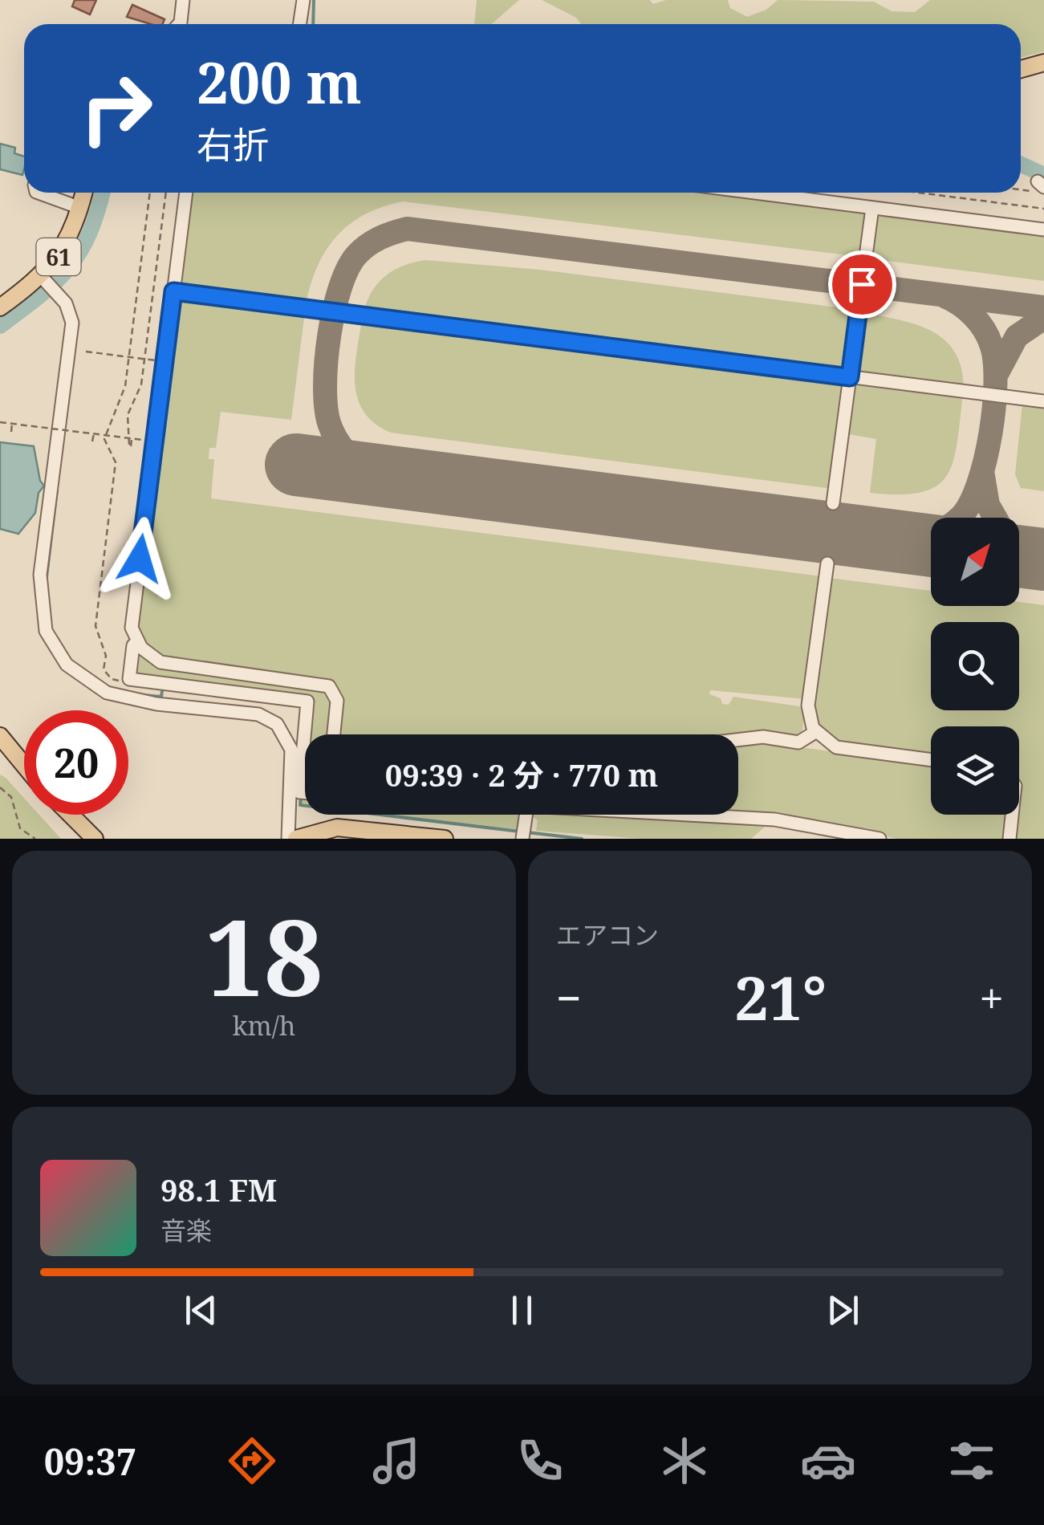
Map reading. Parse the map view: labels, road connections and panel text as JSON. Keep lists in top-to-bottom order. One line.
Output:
{"streets":{"main road":["61"]},"north":"top right","page":{"turn":["200 m","右折"],"limit":"20","trip":"09:39 · 2 分 · 770 m","tile":[["18","km/h"],"エアコン"],"heat":["−","21°","+"],"song":["98.1 FM","音楽"],"tabs":"09:37"}}
